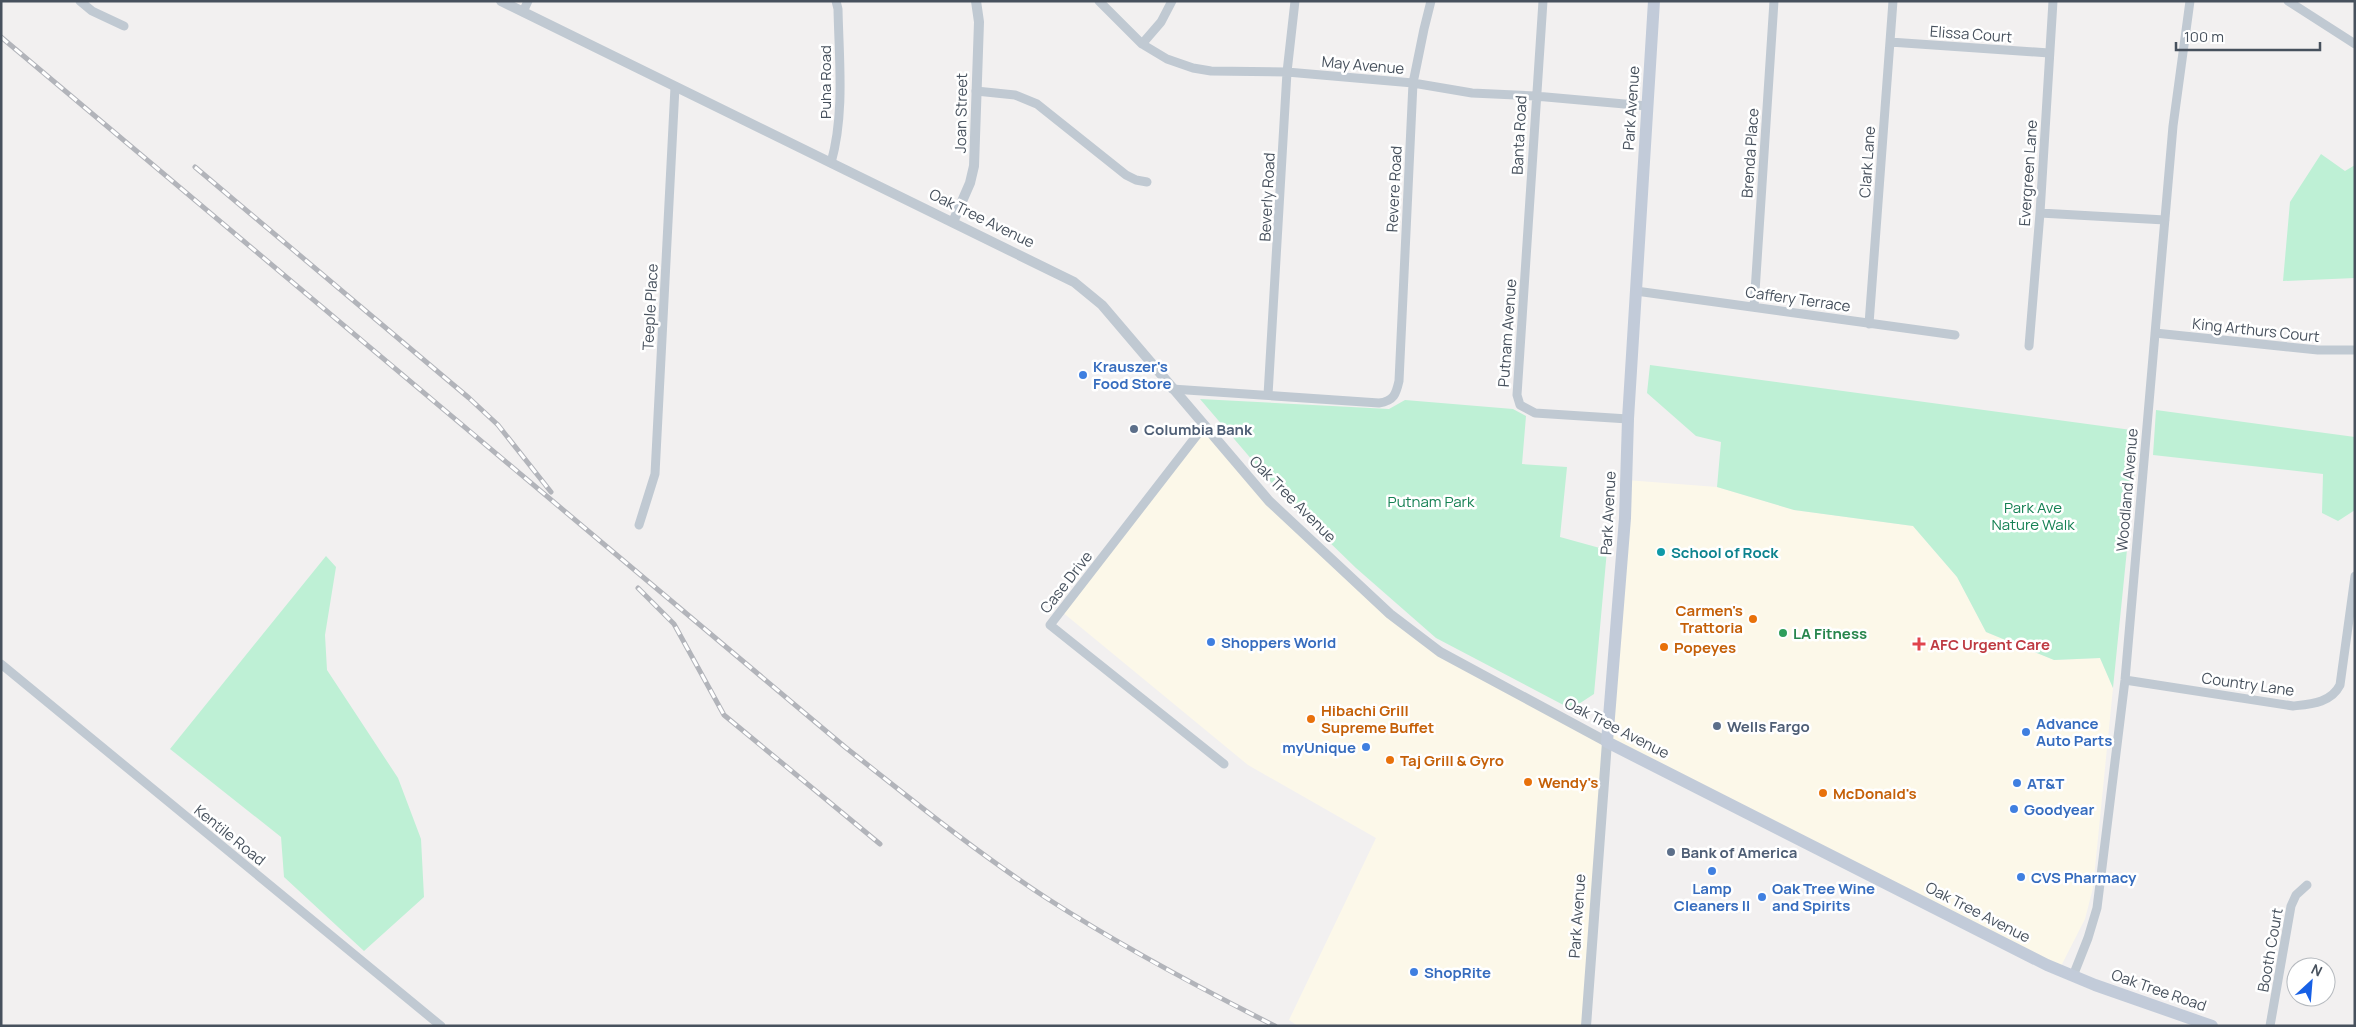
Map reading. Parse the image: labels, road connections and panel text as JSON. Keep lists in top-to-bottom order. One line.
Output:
{"streets":{"main road":["Park Avenue","Oak Tree Avenue","Oak Tree Road"],"street":["Elissa Court","May Avenue","Puha Road","Joan Street","Banta Road","Brenda Place","Clark Lane","Evergreen Lane","Revere Road","Beverly Road","Caffery Terrace","Teeple Place","King Arthurs Court","Putnam Avenue","Woodland Avenue","Case Drive","Country Lane","Kentile Road","Booth Court"]},"crossings":[["Elissa Court","Clark Lane"],["Elissa Court","Evergreen Lane"],["May Avenue","Park Avenue"],["May Avenue","Banta Road"],["May Avenue","Revere Road"],["May Avenue","Beverly Road"],["Puha Road","Oak Tree Avenue"],["Park Avenue","Oak Tree Avenue"],["Park Avenue","Caffery Terrace"],["Park Avenue","Putnam Avenue"],["Joan Street","Oak Tree Avenue"],["Banta Road","Putnam Avenue"],["Brenda Place","Caffery Terrace"],["Clark Lane","Caffery Terrace"],["Revere Road","Beverly Road"],["Oak Tree Avenue","Teeple Place"],["Oak Tree Avenue","Woodland Avenue"],["Oak Tree Avenue","Case Drive"],["Oak Tree Avenue","Oak Tree Road"],["King Arthurs Court","Woodland Avenue"],["Woodland Avenue","Country Lane"]],"parks":["Putnam Park","Park Ave Nature Walk"],"places":{"other":["Krauszer's Food Store","Columbia Bank","School of Rock","Carmen's Trattoria","LA Fitness","Shoppers World","Popeyes","Hibachi Grill Supreme Buffet","Wells Fargo","Advance Auto Parts","myUnique","Taj Grill & Gyro","Wendy's","AT&T","McDonald's","Goodyear","Bank of America","Lamp Cleaners II","CVS Pharmacy","Oak Tree Wine and Spirits","ShopRite"],"health":["AFC Urgent Care"]},"scale_bar":"100 m","north":"top right"}
